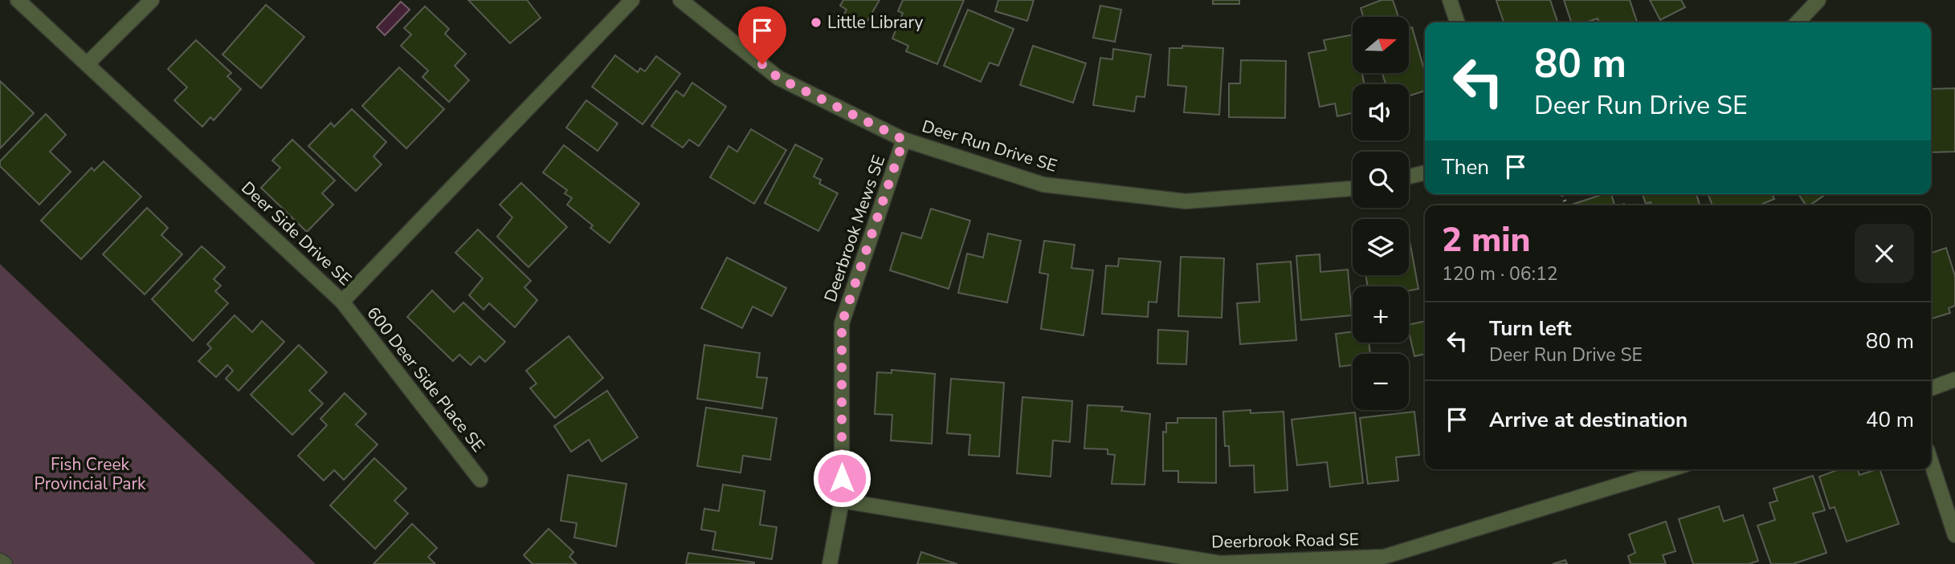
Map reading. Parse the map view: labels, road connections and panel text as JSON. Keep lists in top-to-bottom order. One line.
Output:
{"streets":{"street":["Deer Run Drive SE","Deerbrook Mews SE","Deer Side Drive SE","600 Deer Side Place SE","Deerbrook Road SE"]},"crossings":[["Deer Run Drive SE","Deerbrook Mews SE"],["Deerbrook Mews SE","Deerbrook Road SE"],["Deer Side Drive SE","600 Deer Side Place SE"]],"parks":["Fish Creek Provincial Park"],"places":["Little Library"],"north":"right","page":{"map_buttons":["+","−"],"turn":["80 m","Deer Run Drive SE"],"then":"Then","heading":["2 min","120 m · 06:12"],"list":[{"name":"Turn left","note":"Deer Run Drive SE","value":"80 m"},{"name":"Arrive at destination","value":"40 m"}]}}
